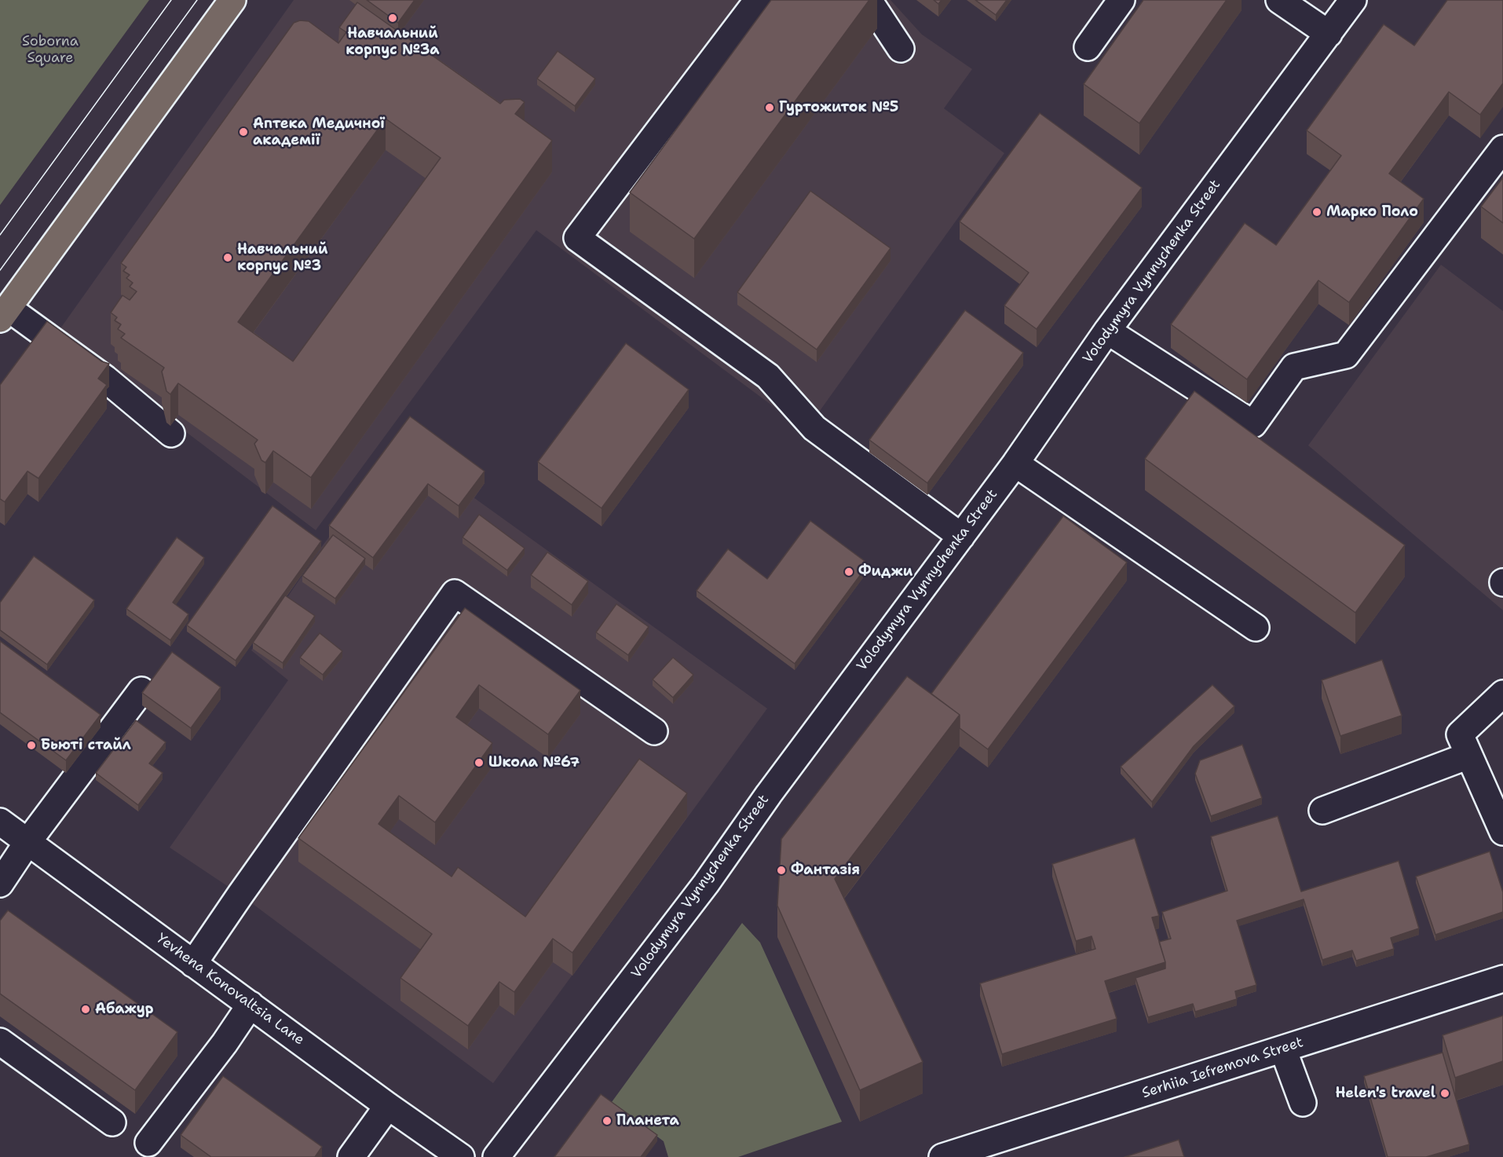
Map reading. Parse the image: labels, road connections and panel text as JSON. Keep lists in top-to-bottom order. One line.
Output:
{"streets":{"street":["Volodymyra Vynnychenka Street","Yevhena Konovaltsia Lane","Serhiia Iefremova Street"]},"parks":["Soborna Square"],"places":["Навчальний корпус №3а","Гуртожиток №5","Аптека Медичної академії","Марко Поло","Навчальний корпус №3","Фиджи","Бьюті стайл","Школа №67","Фантазія","Абажур","Helen's travel","Планета"]}
